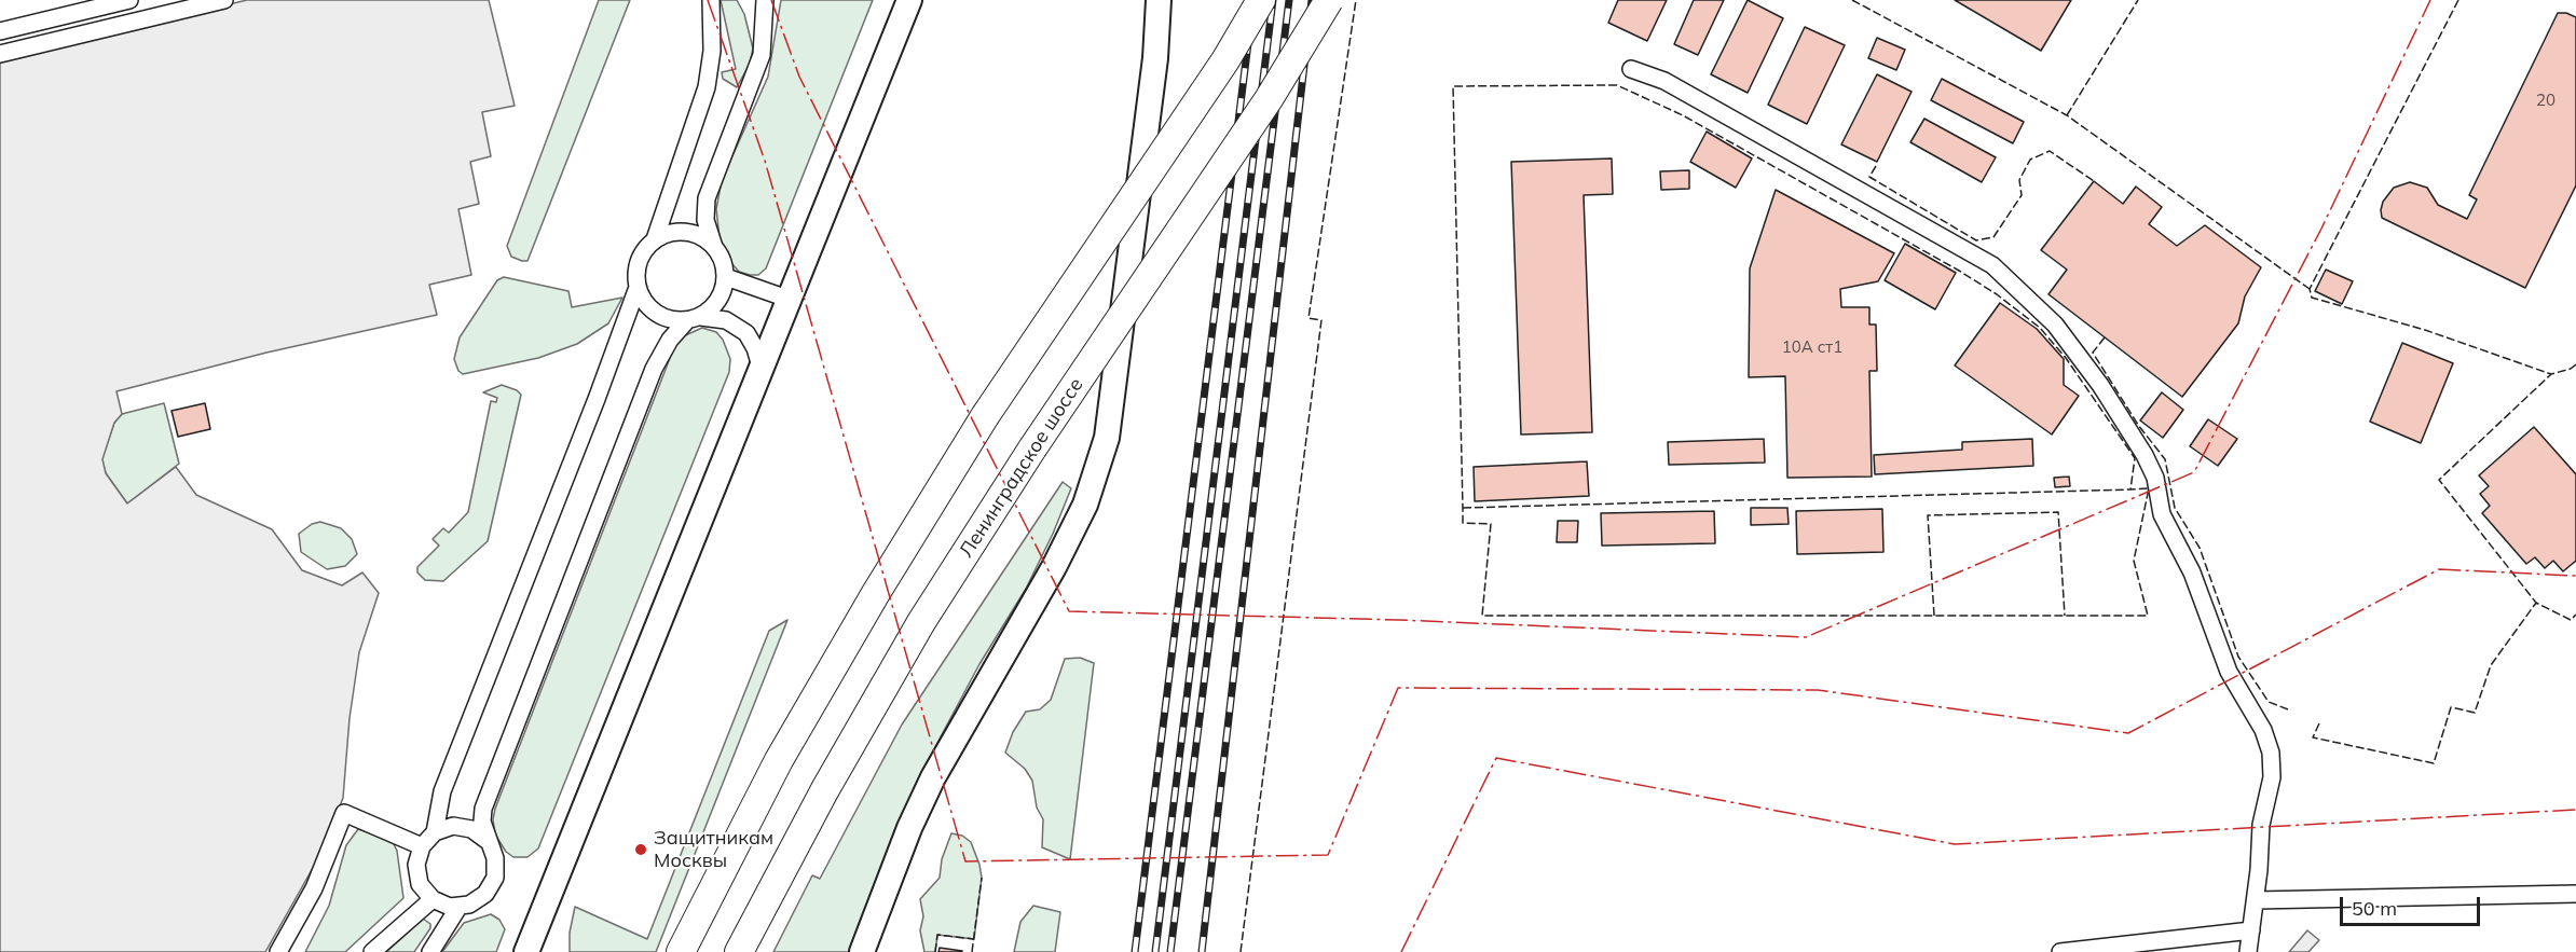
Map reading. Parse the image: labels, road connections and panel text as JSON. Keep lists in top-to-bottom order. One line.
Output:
{"streets":{"highway":["Ленинградское шоссе"]},"places":["Защитникам Москвы"],"house_numbers":["20","10A ст1"],"scale_bar":"50 m"}
